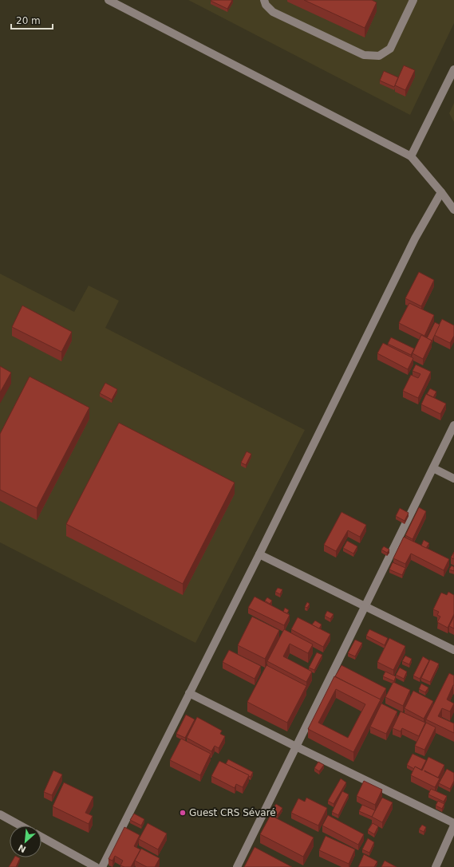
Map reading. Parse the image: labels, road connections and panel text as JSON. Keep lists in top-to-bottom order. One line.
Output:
{"places":["Guest CRS Sévaré"],"scale_bar":"20 m","north":"bottom left"}
